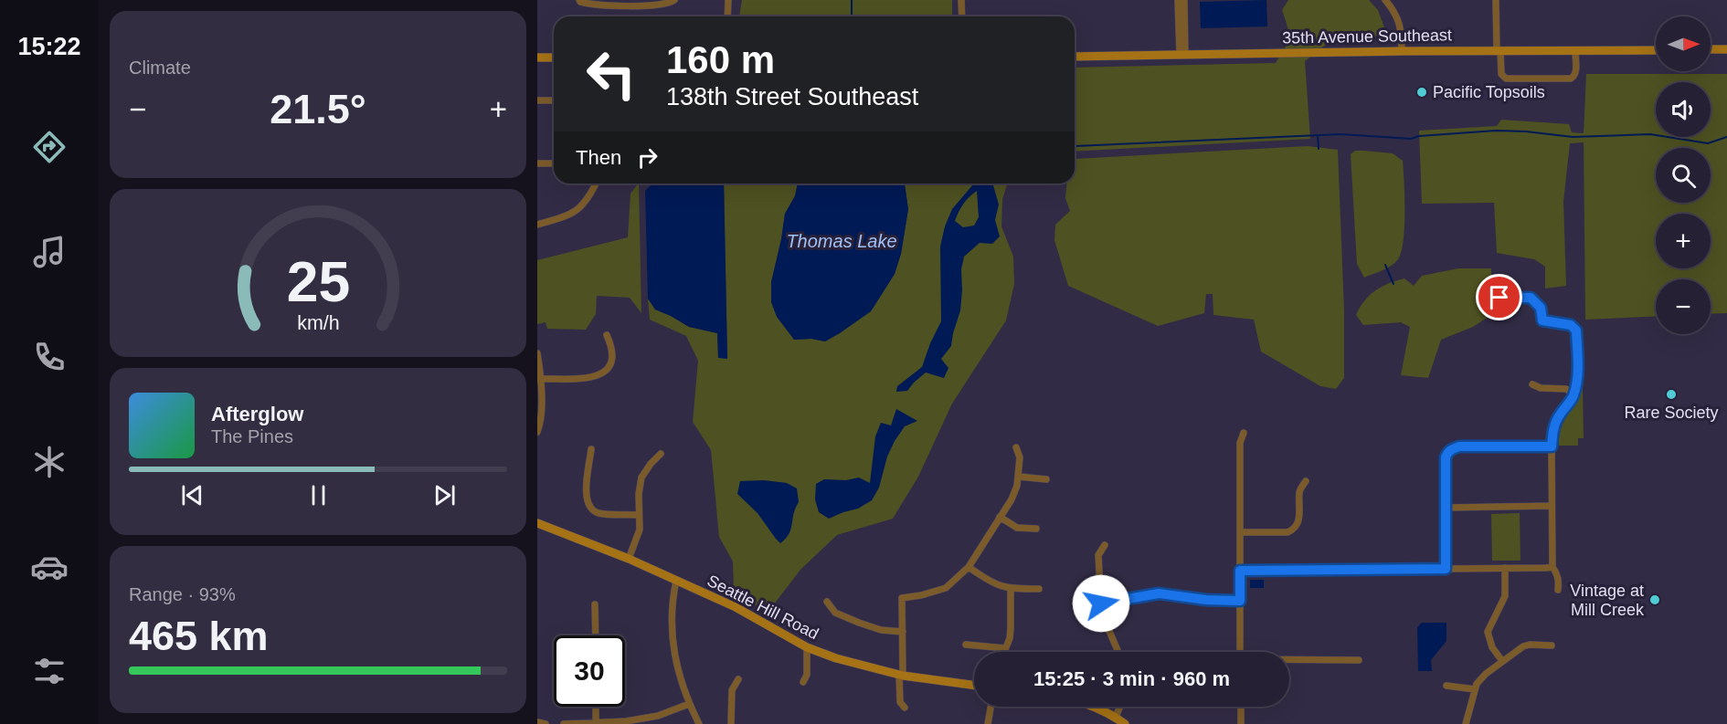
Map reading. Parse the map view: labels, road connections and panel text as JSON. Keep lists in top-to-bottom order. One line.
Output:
{"streets":{"street":["35th Avenue Southeast","Seattle Hill Road"]},"water":["Thomas Lake"],"places":["Pacific Topsoils","Rare Society","Vintage at Mill Creek"],"north":"right","page":{"tabs":"15:22","tile":["Climate",["Range · 93%","465 km"]],"map_buttons":["+","−"],"turn":["160 m","138th Street Southeast"],"heat":["−","21.5°","+"],"then":"Then","song":["Afterglow","The Pines"],"limit":"30","trip":"15:25 · 3 min · 960 m","gauge":["25","km/h"]}}
